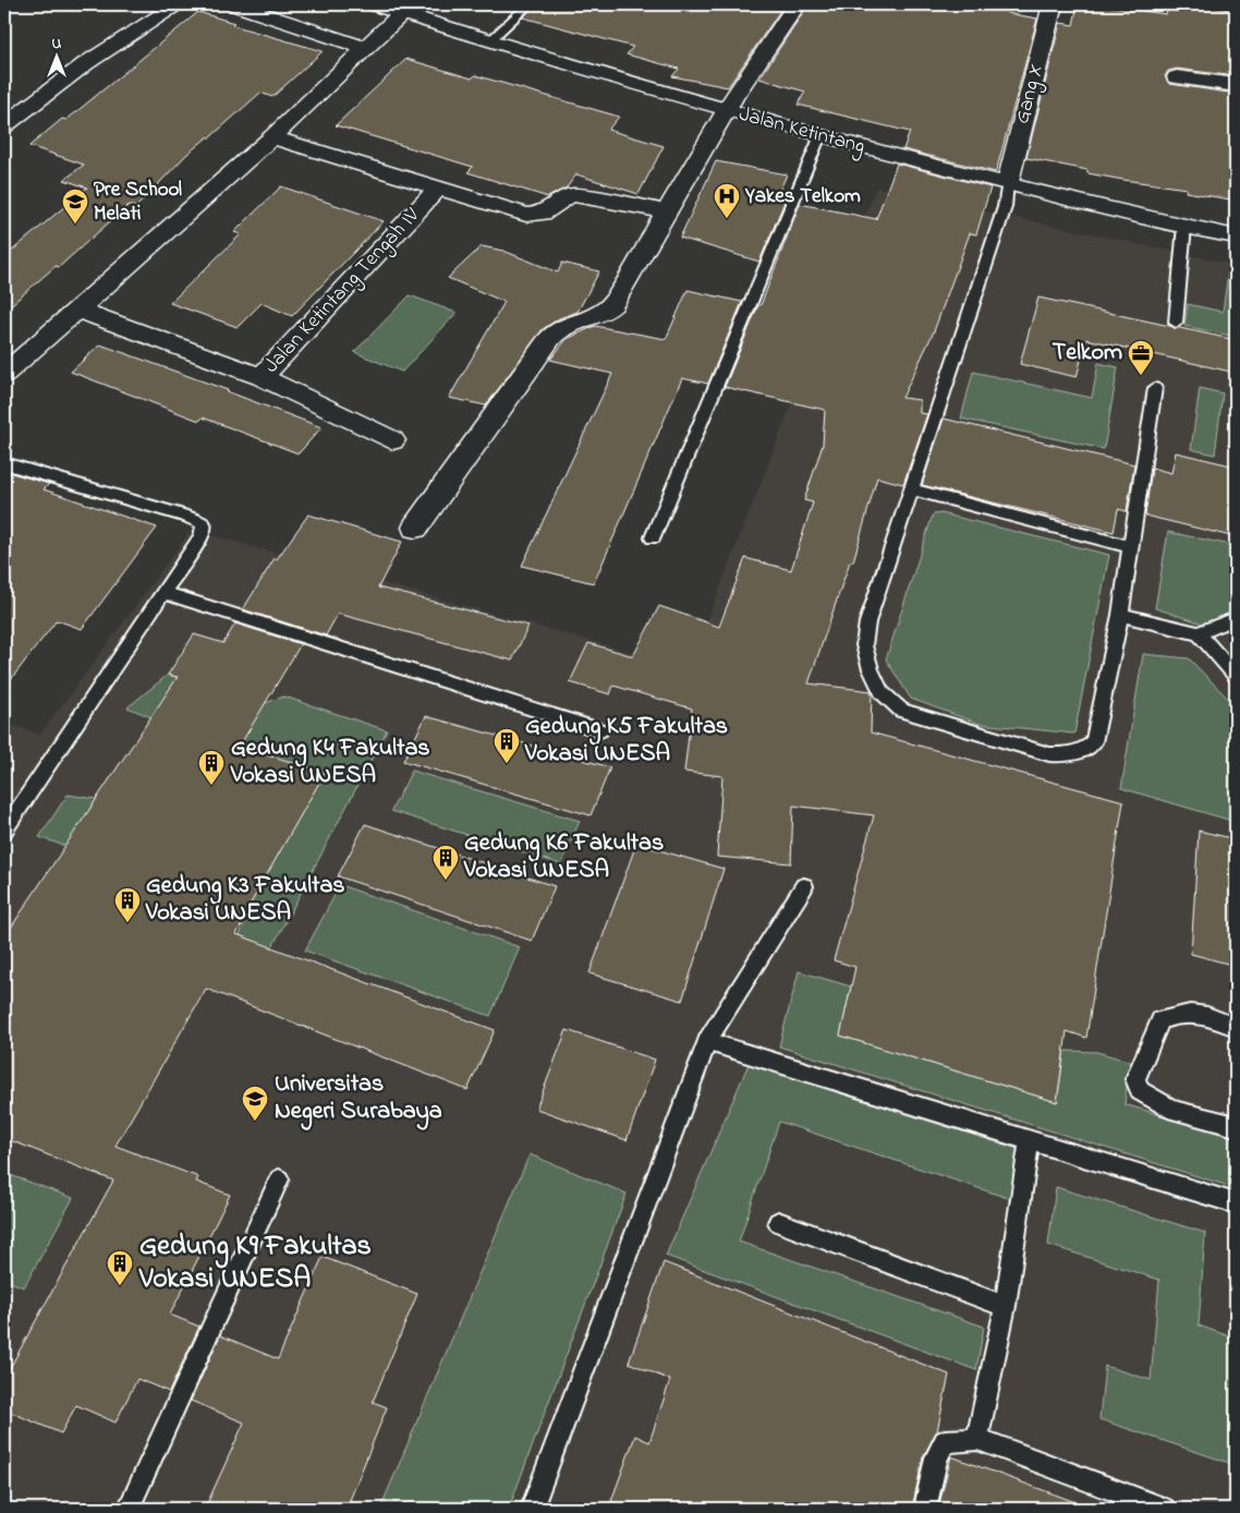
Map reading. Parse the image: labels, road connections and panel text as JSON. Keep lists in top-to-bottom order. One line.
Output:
{"streets":{"street":["Gang X","Jalan Ketintang","Jalan Ketintang Tengah IV"]},"crossings":[["Gang X","Jalan Ketintang"]],"places":{"hospital":["Yakes Telkom"],"school or university":["Pre School Melati","Universitas Negeri Surabaya"],"office":["Telkom"],"building":["Gedung K5 Fakultas Vokasi UNESA","Gedung K4 Fakultas Vokasi UNESA","Gedung K6 Fakultas Vokasi UNESA","Gedung K3 Fakultas Vokasi UNESA","Gedung K9 Fakultas Vokasi UNESA"]},"north":"top"}
